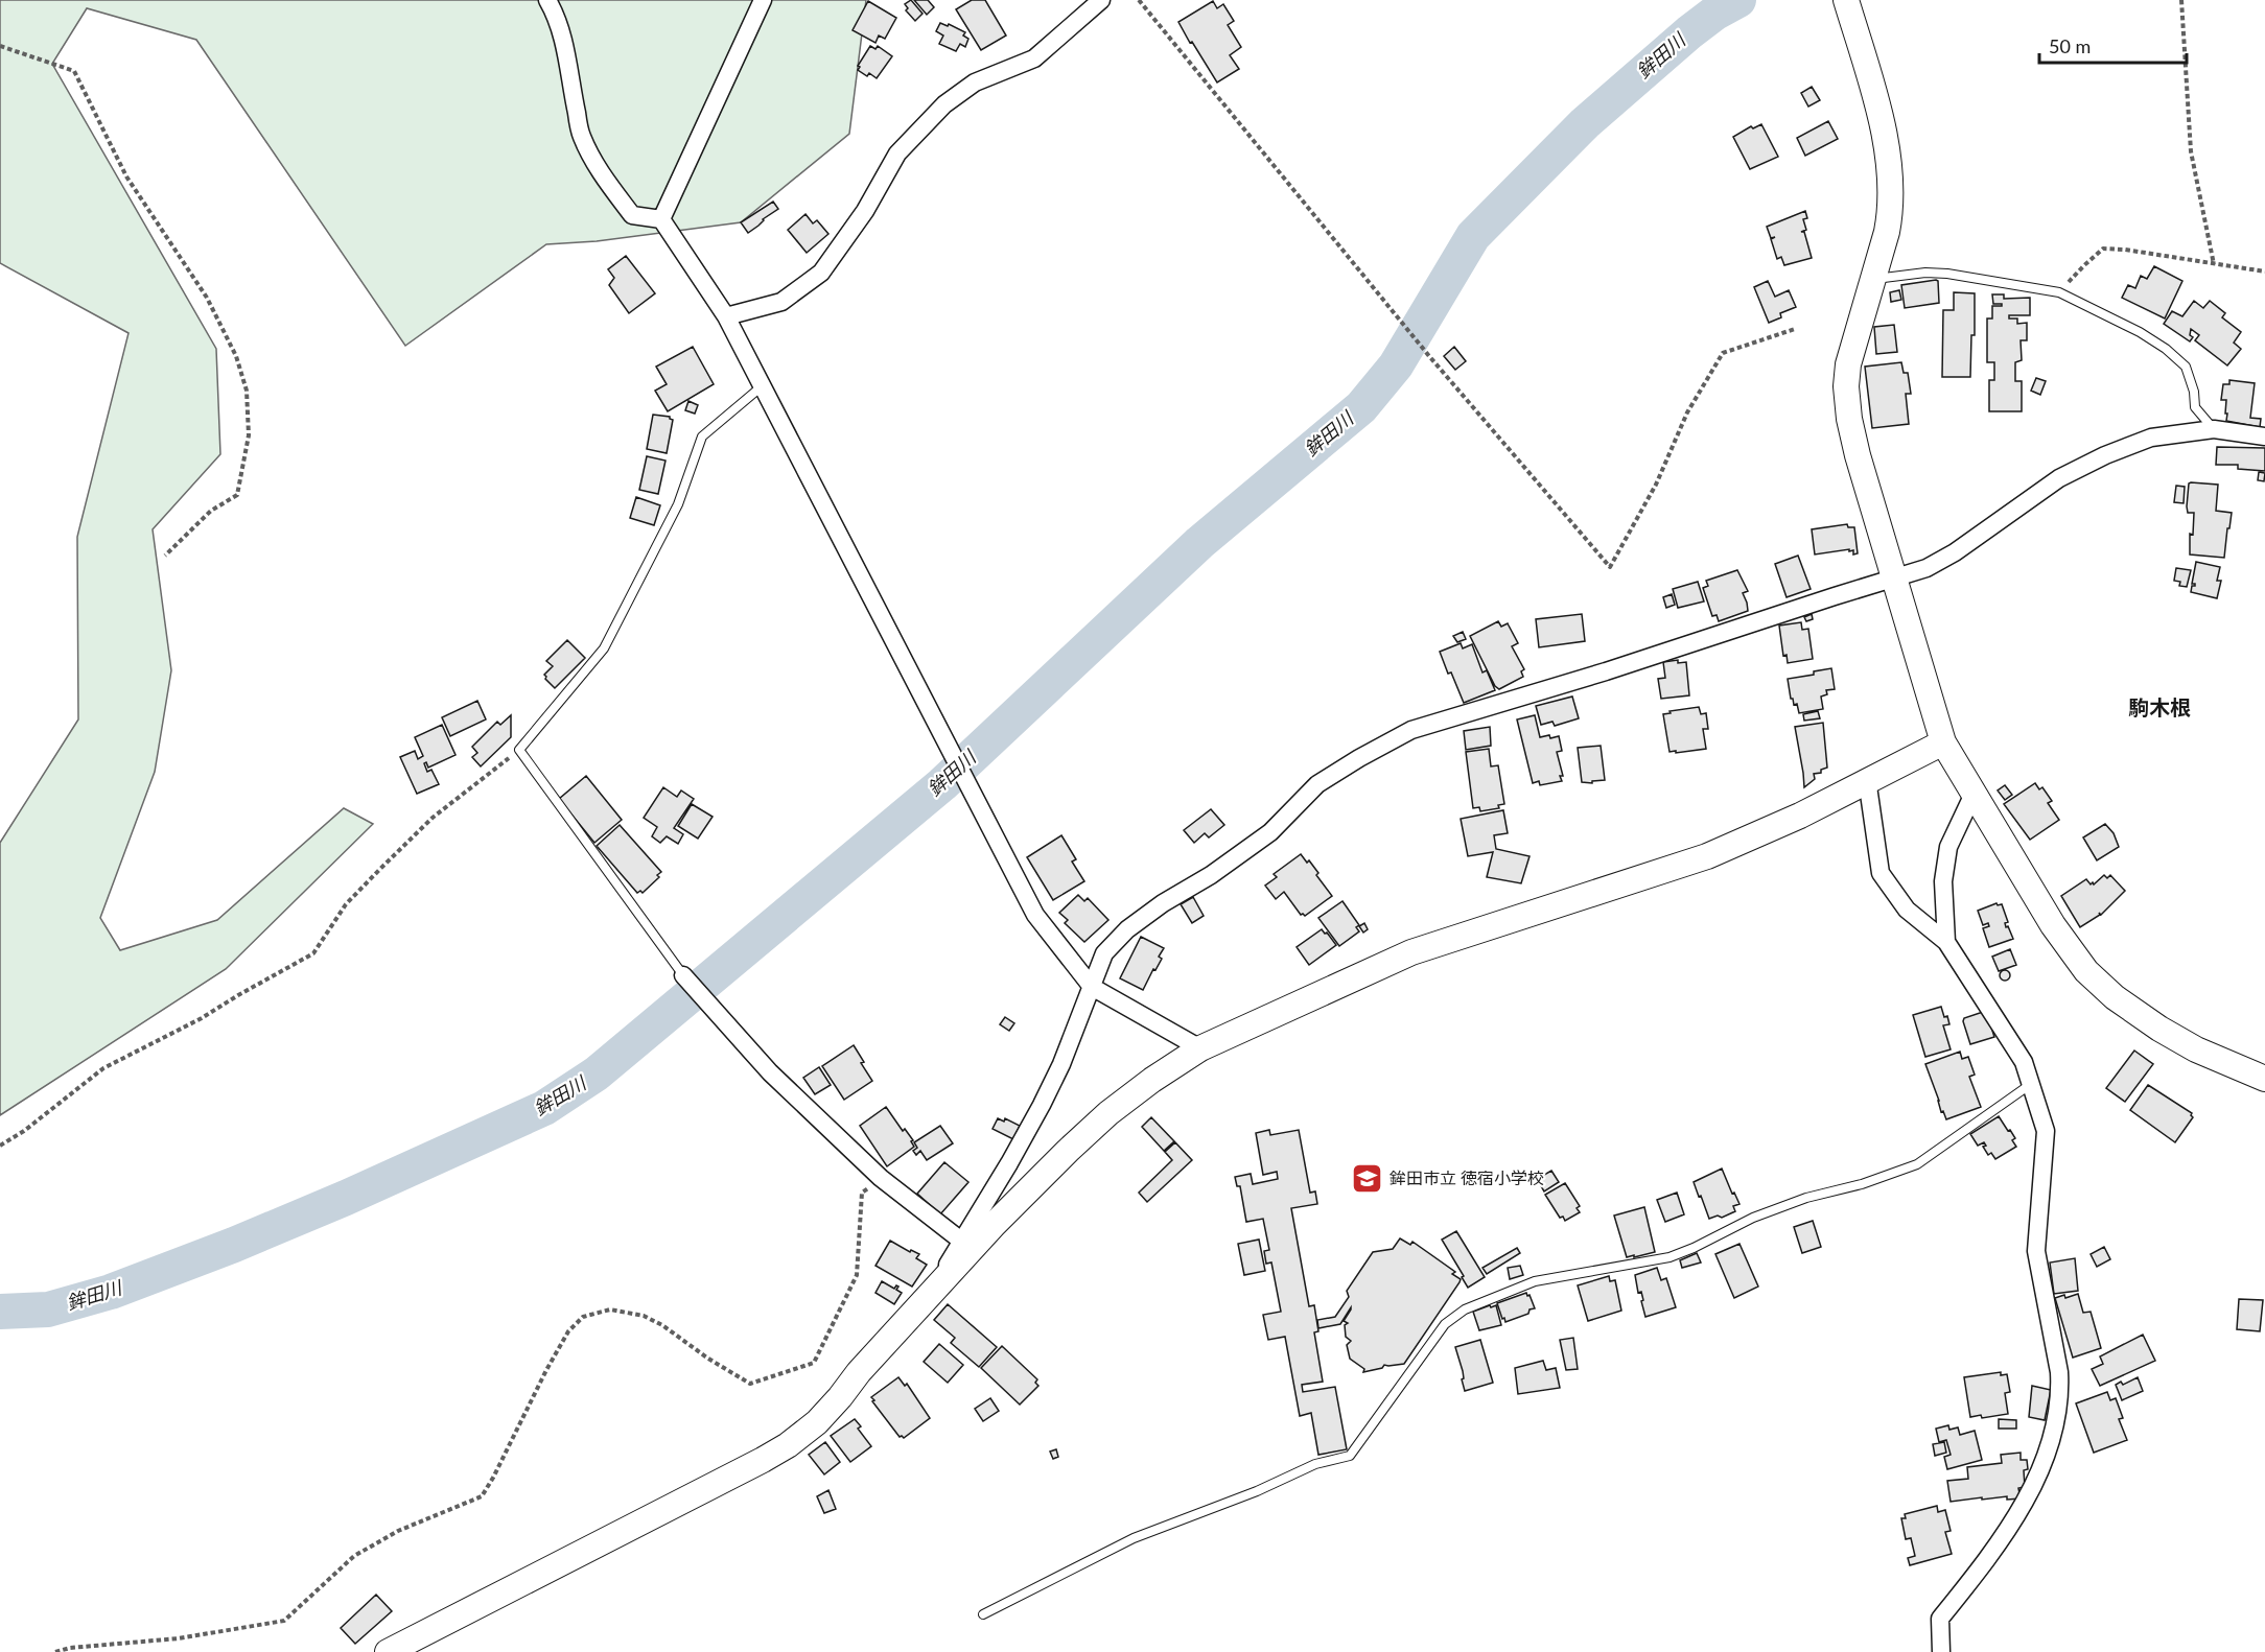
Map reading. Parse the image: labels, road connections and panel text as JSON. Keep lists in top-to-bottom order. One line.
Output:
{"districts":["駒木根"],"water":["鉾田川"],"places":{"school or university":["鉾田市立 徳宿小学校"]},"scale_bar":"50 m"}
